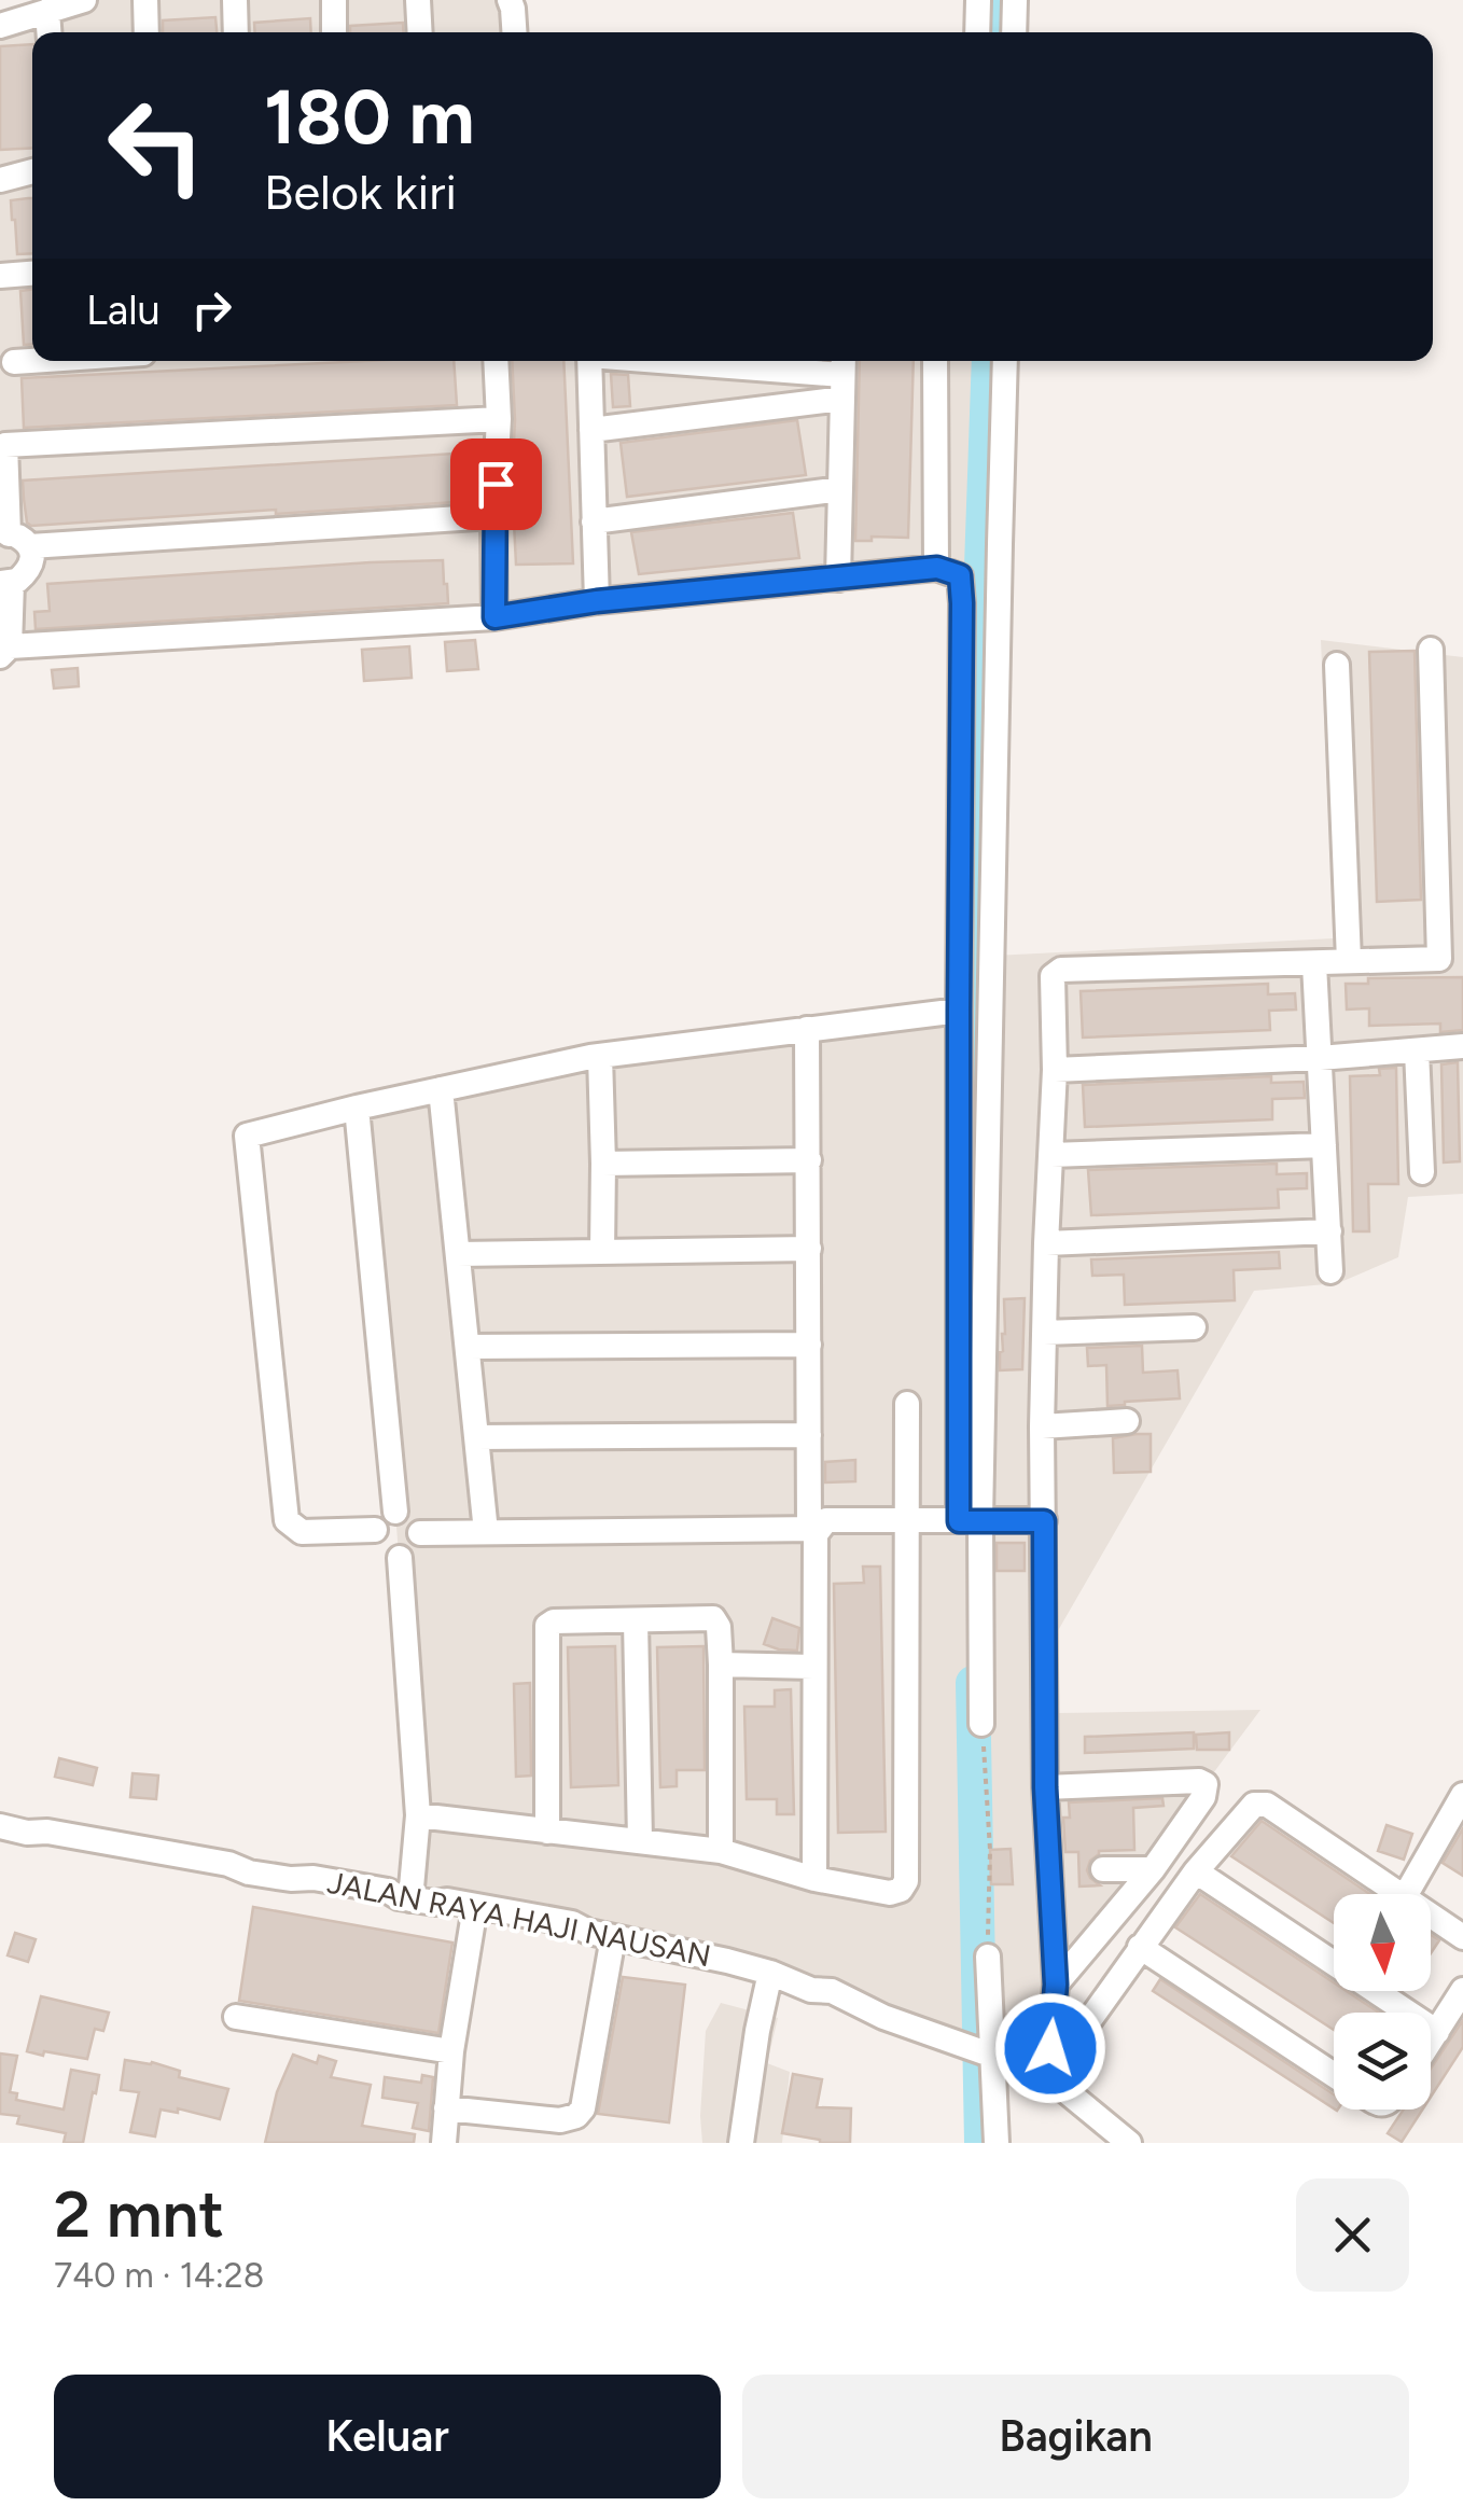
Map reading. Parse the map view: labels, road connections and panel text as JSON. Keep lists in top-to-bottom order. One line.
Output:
{"streets":{"street":["JALAN RAYA HAJI NAUSAN"]},"north":"bottom","page":{"turn":["180 m","Belok kiri"],"then":"Lalu","heading":["2 mnt","740 m · 14:28"],"buttons":["Keluar","Bagikan"]}}
